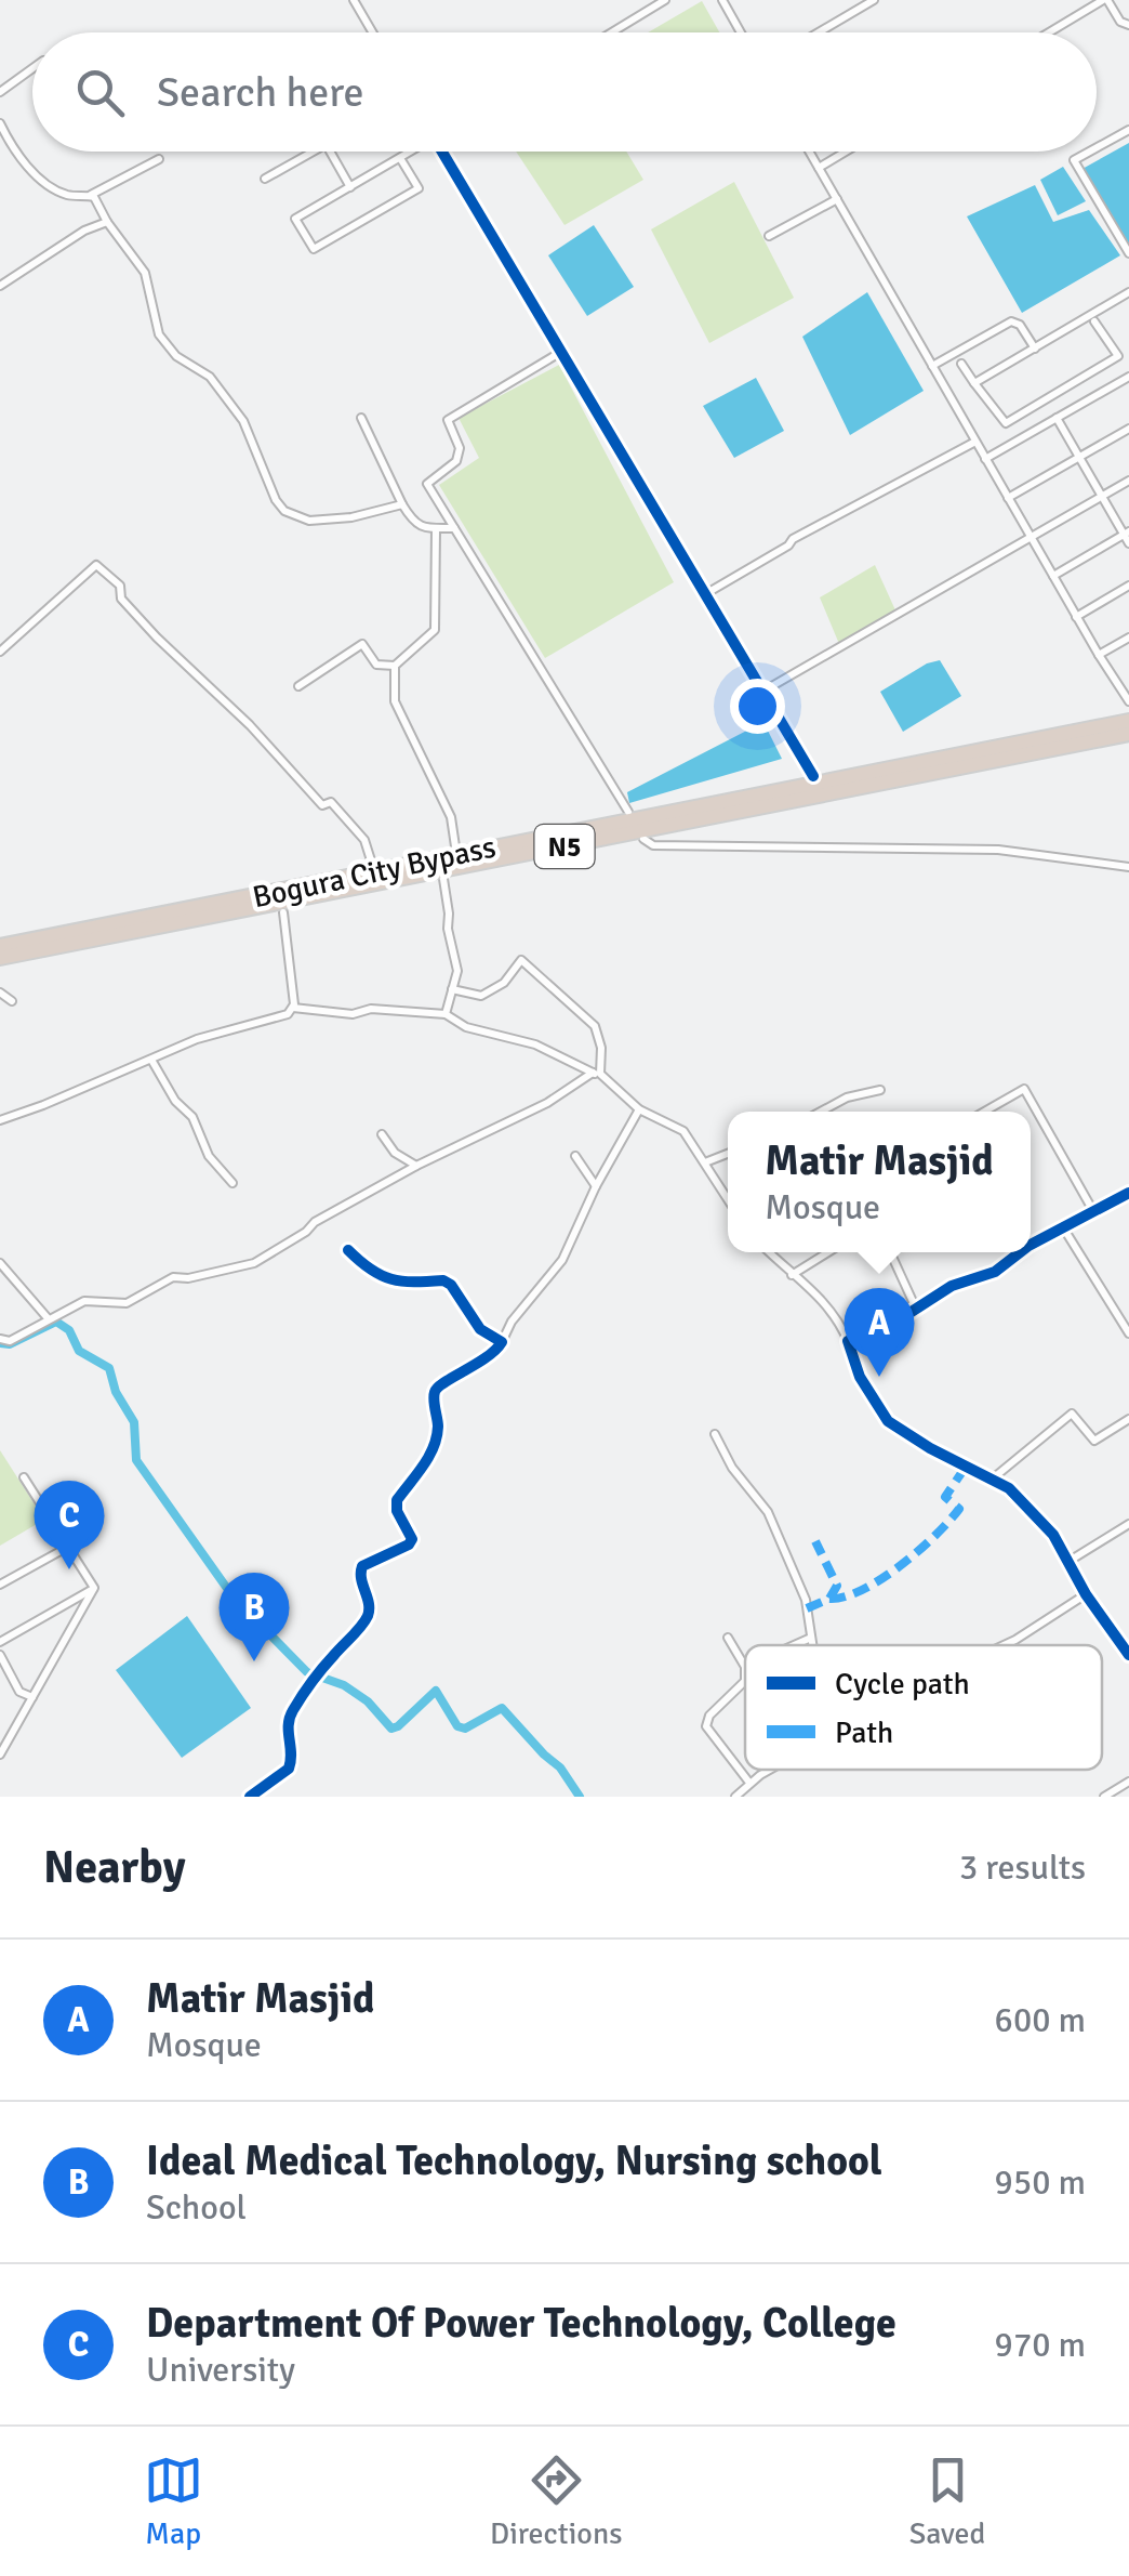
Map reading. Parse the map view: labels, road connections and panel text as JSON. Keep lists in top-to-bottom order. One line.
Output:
{"streets":{"highway":["N5","Bogura City Bypass"]},"legend":["Cycle path","Path"],"page":{"search":"Search here","popup":["Matir Masjid","Mosque"],"pins":["A","C","B"],"heading":["Nearby","3 results"],"list":[{"mark":"A","name":"Matir Masjid","note":"Mosque","value":"600 m"},{"mark":"B","name":"Ideal Medical Technology, Nursing school","note":"School","value":"950 m"},{"mark":"C","name":"Department Of Power Technology, College","note":"University","value":"970 m"}],"nav":["Map","Directions","Saved"]}}
